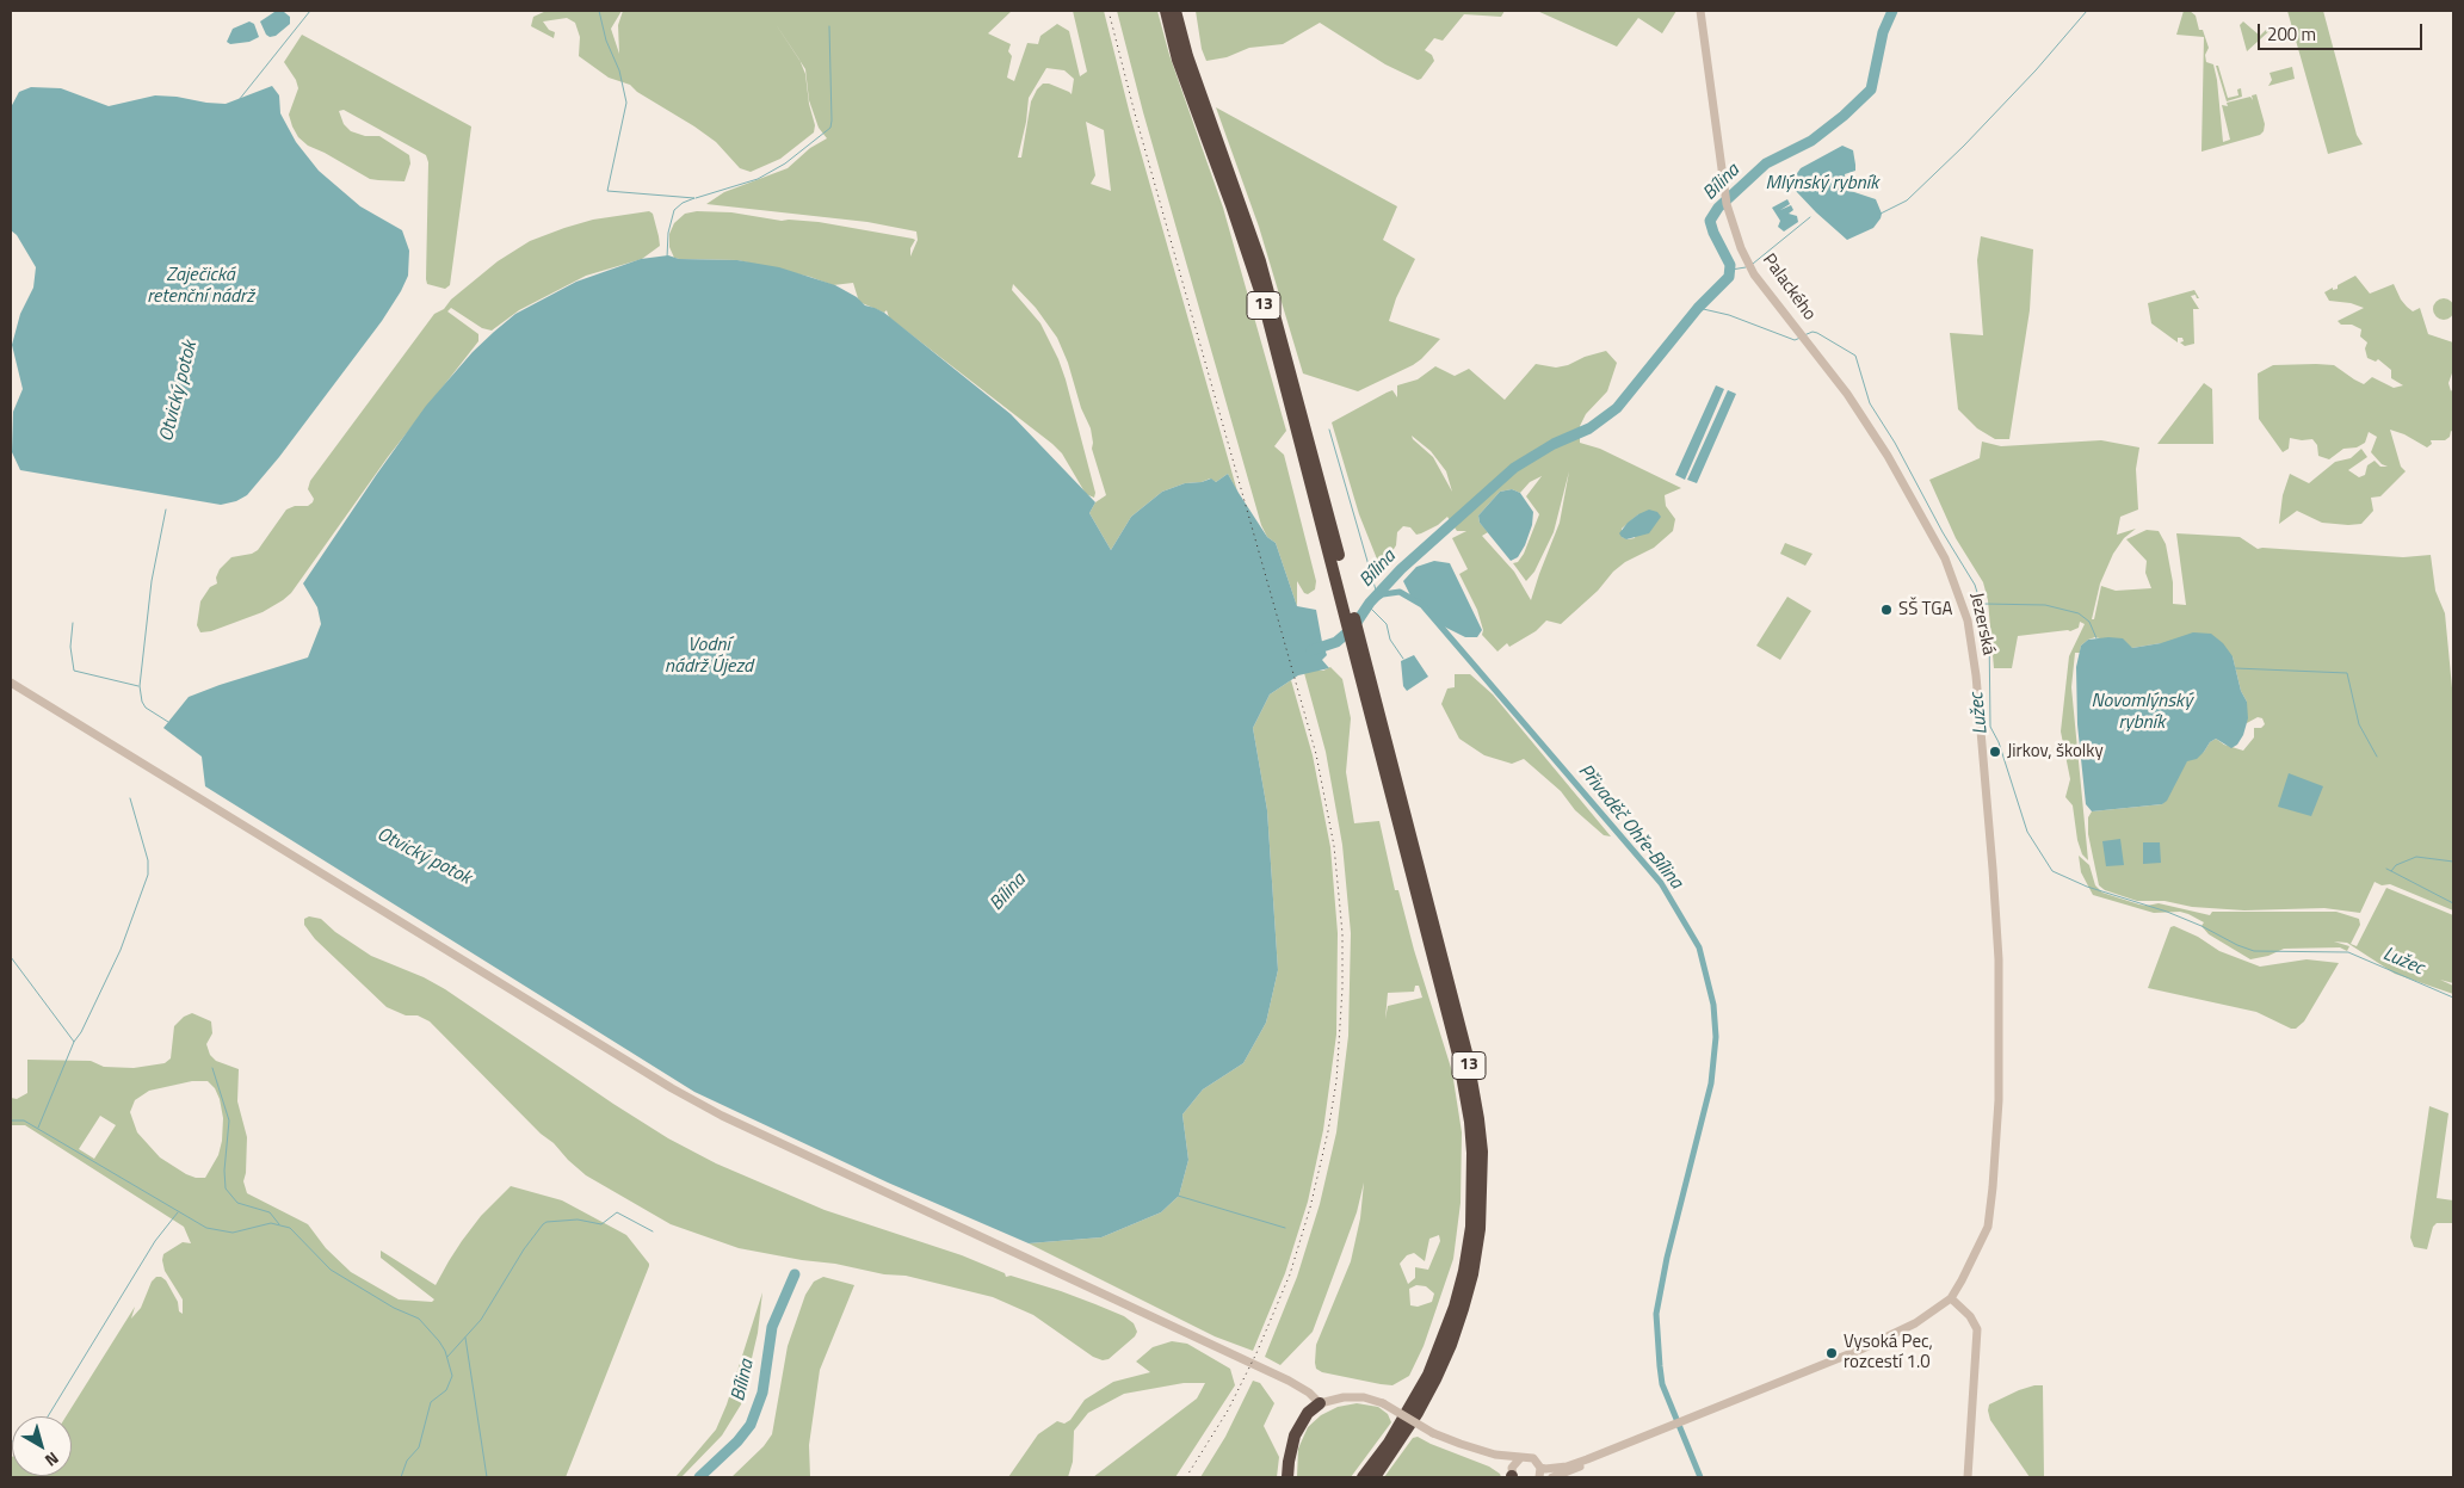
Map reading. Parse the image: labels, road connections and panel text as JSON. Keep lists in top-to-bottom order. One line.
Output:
{"streets":{"highway":["13"],"street":["Palackého","Jezerská"]},"crossings":[["Palackého","Jezerská"]],"water":["Bílina","Mlýnský rybník","Zaječická retenční nádrž","Otvický potok","Vodní nádrž Újezd","Novomlýnský rybník","Lužec","Přivaděč Ohře-Bílina"],"places":["SŠ TGA","Jirkov, školky","Vysoká Pec, rozcestí 1.0"],"scale_bar":"200 m","north":"bottom right"}
